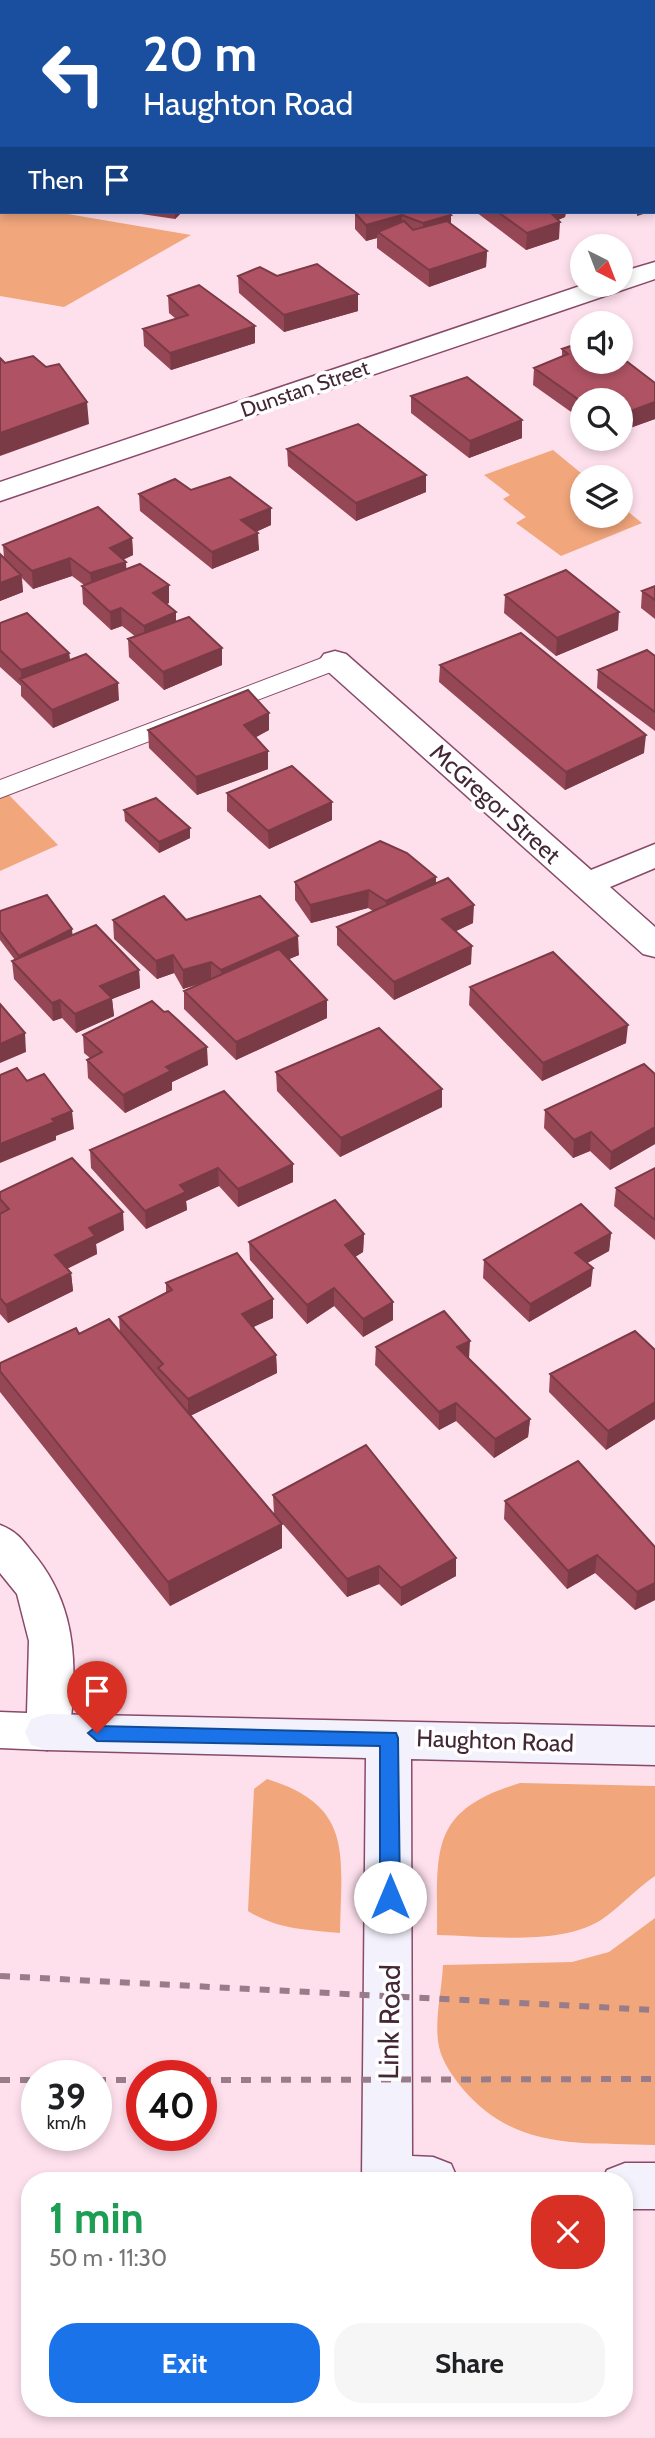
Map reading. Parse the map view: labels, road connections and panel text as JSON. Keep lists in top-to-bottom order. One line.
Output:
{"streets":{"street":["Dunstan Street","McGregor Street","Haughton Road","Link Road"]},"crossings":[["Haughton Road","Link Road"]],"north":"bottom right","page":{"turn":["20 m","Haughton Road"],"then":"Then","speed":"39 km/h","limit":"40","heading":["1 min","50 m · 11:30"],"buttons":["Exit","Share"]}}
